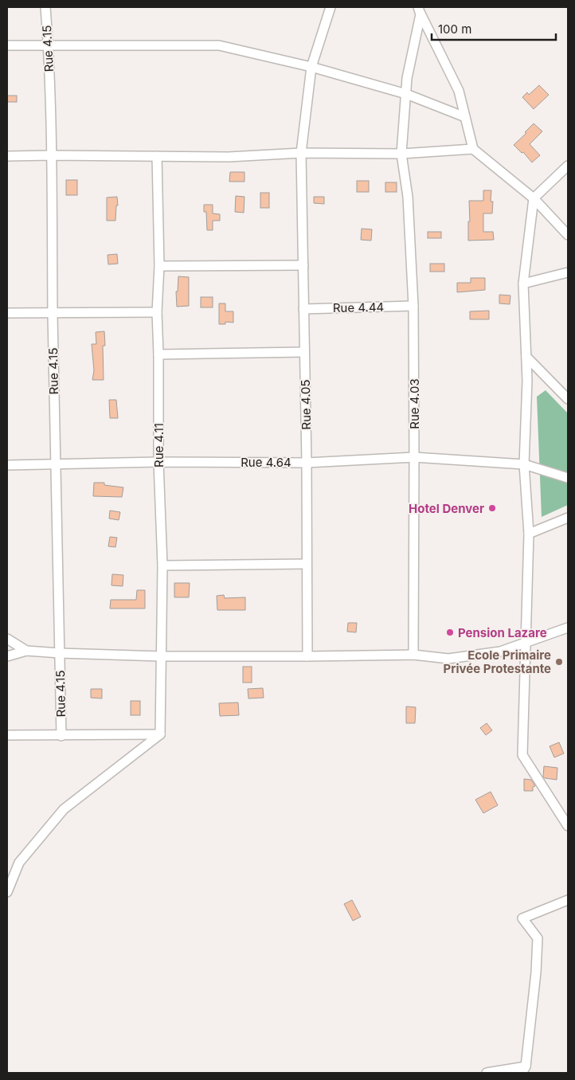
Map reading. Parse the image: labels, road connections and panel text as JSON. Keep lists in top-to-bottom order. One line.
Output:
{"streets":{"street":["Rue 4.15","Rue 4.44","Rue 4.03","Rue 4.05","Rue 4.11","Rue 4.64"]},"crossings":[["Rue 4.15","Rue 4.64"],["Rue 4.44","Rue 4.03"],["Rue 4.44","Rue 4.05"],["Rue 4.03","Rue 4.64"],["Rue 4.05","Rue 4.64"],["Rue 4.11","Rue 4.64"]],"places":["Hotel Denver","Pension Lazare","Ecole Primaire Privée Protestante"],"scale_bar":"100 m"}
